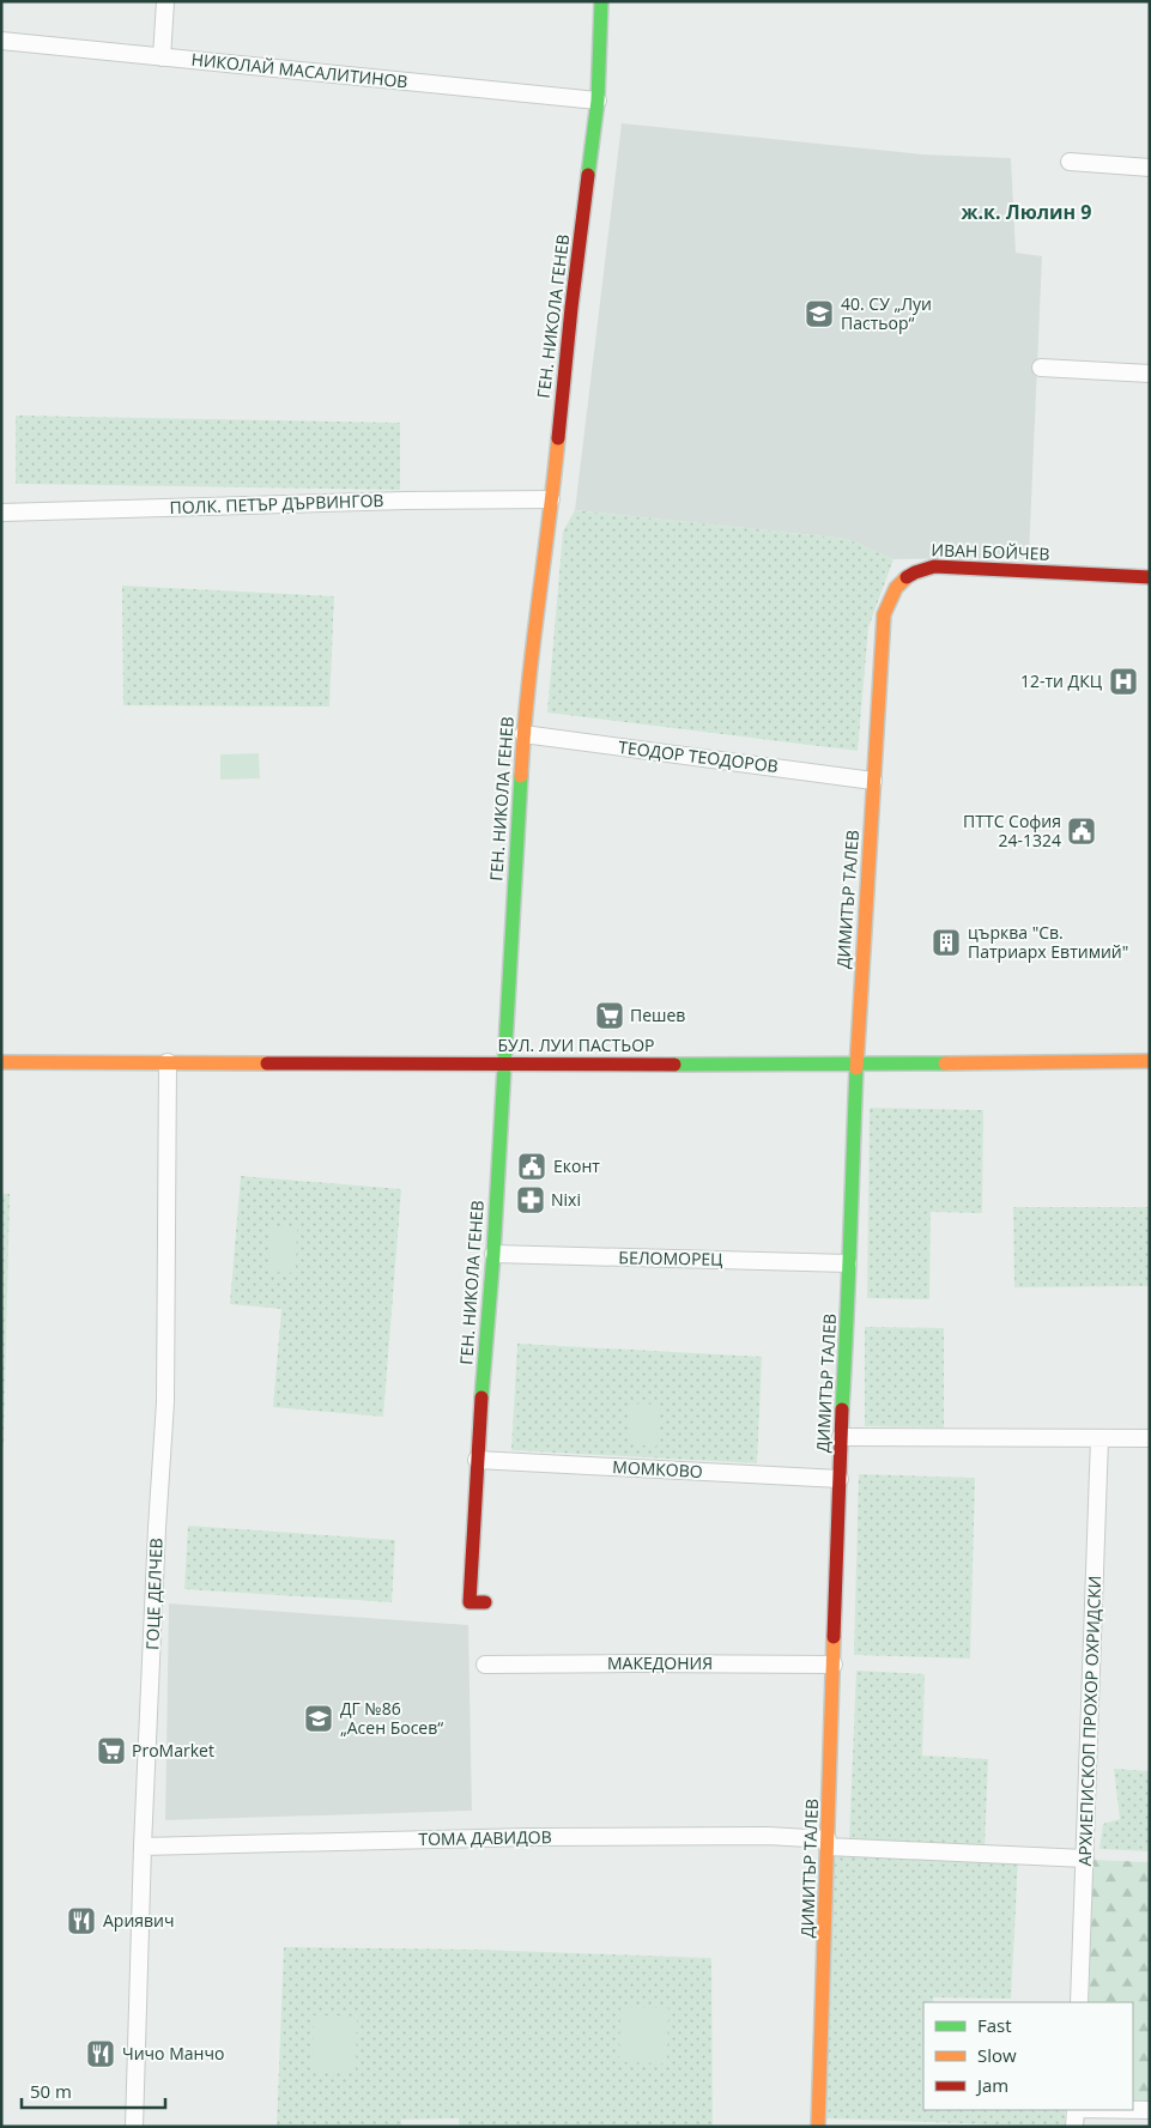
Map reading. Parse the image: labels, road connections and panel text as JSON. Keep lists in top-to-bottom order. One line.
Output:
{"streets":{"street":["НИКОЛАЙ МАСАЛИТИНОВ","ГЕН. НИКОЛА ГЕНЕВ","ПОЛК. ПЕТЪР ДЪРВИНГОВ","ИВАН БОЙЧЕВ","ТЕОДОР ТЕОДОРОВ","ДИМИТЪР ТАЛЕВ","БУЛ. ЛУИ ПАСТЬОР","БЕЛОМОРЕЦ","МОМКОВО","ГОЦЕ ДЕЛЧЕВ","МАКЕДОНИЯ","АРХИЕПИСКОП ПРОХОР ОХРИДСКИ","ТОМА ДАВИДОВ"]},"crossings":[["НИКОЛАЙ МАСАЛИТИНОВ","ГЕН. НИКОЛА ГЕНЕВ"],["ГЕН. НИКОЛА ГЕНЕВ","ПОЛК. ПЕТЪР ДЪРВИНГОВ"],["ГЕН. НИКОЛА ГЕНЕВ","ТЕОДОР ТЕОДОРОВ"],["ГЕН. НИКОЛА ГЕНЕВ","БУЛ. ЛУИ ПАСТЬОР"],["ГЕН. НИКОЛА ГЕНЕВ","БЕЛОМОРЕЦ"],["ГЕН. НИКОЛА ГЕНЕВ","МОМКОВО"],["ИВАН БОЙЧЕВ","ДИМИТЪР ТАЛЕВ"],["ТЕОДОР ТЕОДОРОВ","ДИМИТЪР ТАЛЕВ"],["ДИМИТЪР ТАЛЕВ","БУЛ. ЛУИ ПАСТЬОР"],["ДИМИТЪР ТАЛЕВ","БЕЛОМОРЕЦ"],["ДИМИТЪР ТАЛЕВ","МОМКОВО"],["ДИМИТЪР ТАЛЕВ","МАКЕДОНИЯ"],["ДИМИТЪР ТАЛЕВ","ТОМА ДАВИДОВ"],["БУЛ. ЛУИ ПАСТЬОР","ГОЦЕ ДЕЛЧЕВ"],["ГОЦЕ ДЕЛЧЕВ","ТОМА ДАВИДОВ"],["АРХИЕПИСКОП ПРОХОР ОХРИДСКИ","ТОМА ДАВИДОВ"]],"districts":["ж.к. Люлин 9"],"places":{"school or university":["40. СУ „Луи Пастьор“","ДГ №86 „Асен Босев“"],"hospital":["12-ти ДКЦ"],"public building":["ПТТС София 24-1324","Еконт"],"building":["църква \"Св. Патриарх Евтимий\""],"supermarket":["Пешев","ProMarket"],"pharmacy":["Nixi"],"restaurant":["Ариявич","Чичо Манчо"]},"legend":["Fast","Slow","Jam"],"scale_bar":"50 m"}
